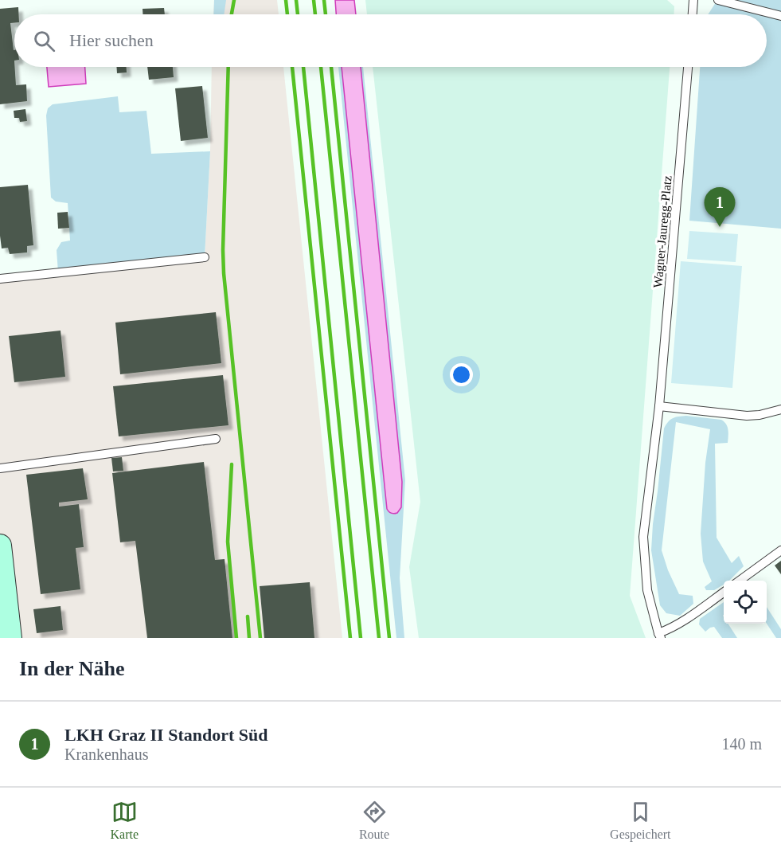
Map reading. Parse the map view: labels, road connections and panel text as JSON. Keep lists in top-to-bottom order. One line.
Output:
{"streets":{"lane":["Wagner-Jauregg-Platz"]},"page":{"search":"Hier suchen","pins":"1","heading":"In der Nähe","list":[{"mark":"1","name":"LKH Graz II Standort Süd","note":"Krankenhaus","value":"140 m"}],"nav":["Karte","Route","Gespeichert"]}}
